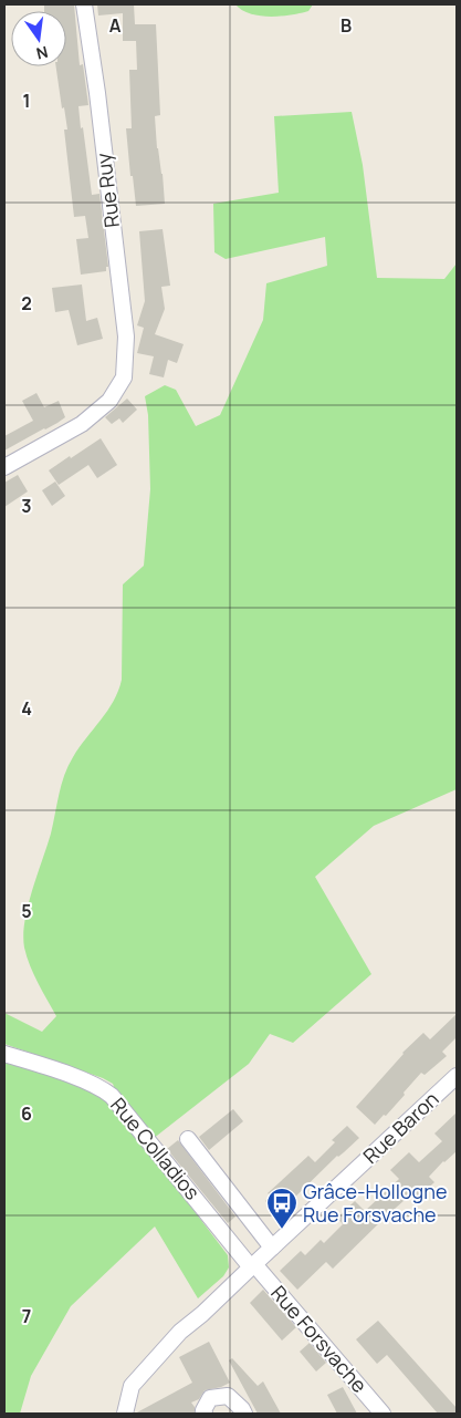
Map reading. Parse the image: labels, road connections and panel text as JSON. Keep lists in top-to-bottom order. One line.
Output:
{"streets":{"street":["Rue Ruy","Rue Baron","Rue Colladios","Rue Forsvache"]},"crossings":[["Rue Baron","Rue Colladios"],["Rue Baron","Rue Forsvache"],["Rue Colladios","Rue Forsvache"]],"places":{"bus stop":["Grâce-Hollogne Rue Forsvache"]},"north":"bottom","grid":{"columns":["A","B"],"rows":["1","2","3","4","5","6","7"]}}
